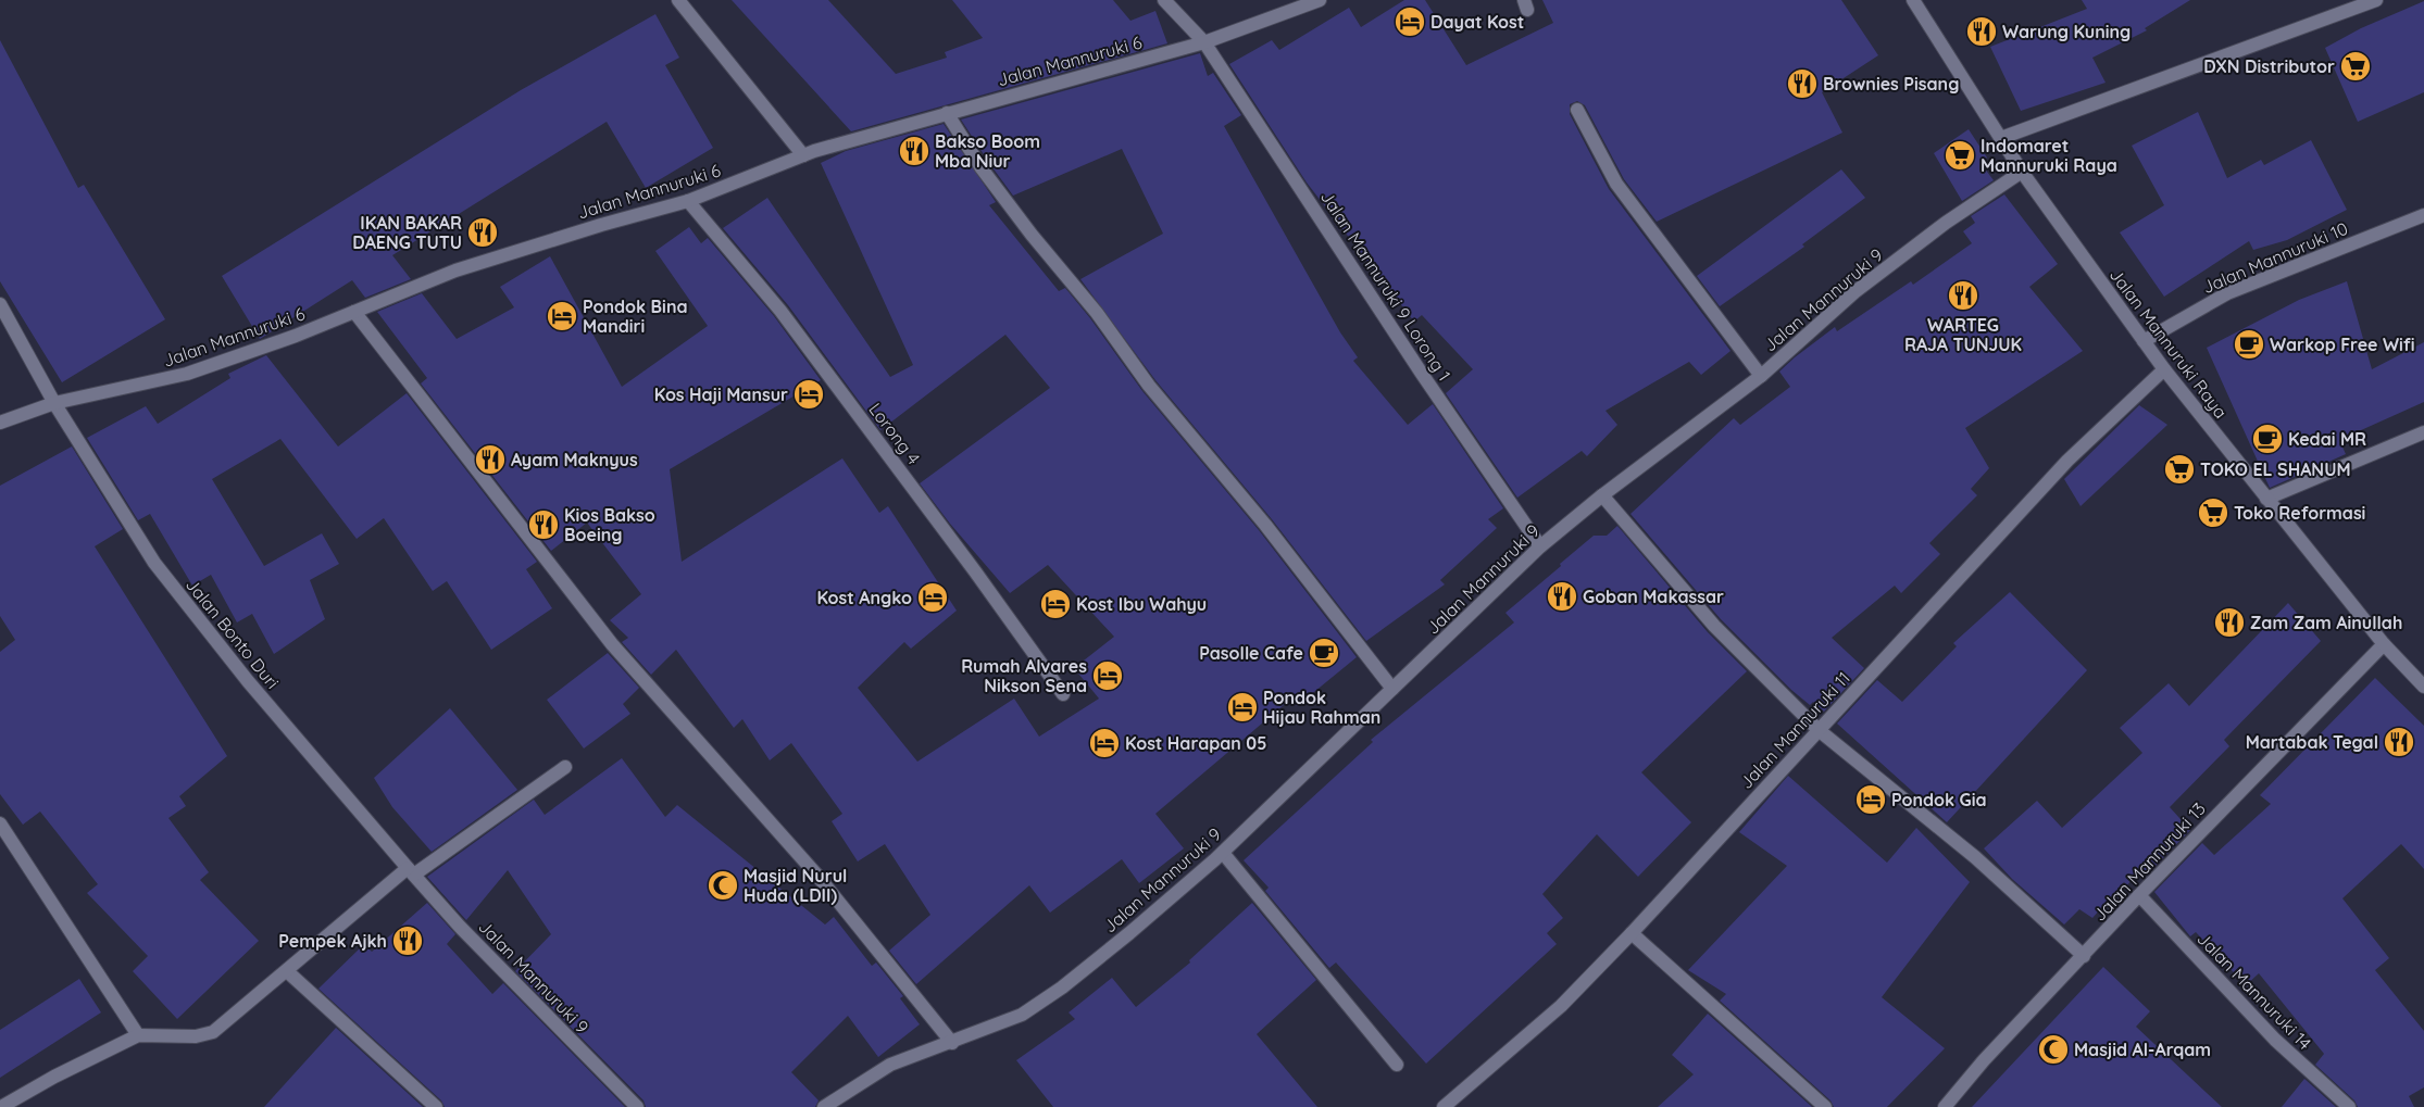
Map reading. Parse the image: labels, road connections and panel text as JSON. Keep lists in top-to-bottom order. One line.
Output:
{"streets":{"street":["Jalan Mannuruki 6","Jalan Mannuruki 10","Jalan Mannuruki 9 Lorong 1","Jalan Mannuruki 9","Jalan Mannuruki Raya","Lorong 4","Jalan Bonto Duri","Jalan Mannuruki 11","Jalan Mannuruki 13","Jalan Mannuruki 14"]},"crossings":[["Jalan Mannuruki 6","Jalan Mannuruki 9 Lorong 1"],["Jalan Mannuruki 6","Lorong 4"],["Jalan Mannuruki 6","Jalan Bonto Duri"],["Jalan Mannuruki 10","Jalan Mannuruki Raya"],["Jalan Mannuruki 9 Lorong 1","Jalan Mannuruki 9"],["Jalan Mannuruki 9","Jalan Mannuruki Raya"],["Jalan Mannuruki 9","Jalan Bonto Duri"],["Jalan Mannuruki Raya","Jalan Mannuruki 11"],["Jalan Mannuruki Raya","Jalan Mannuruki 13"],["Jalan Mannuruki 13","Jalan Mannuruki 14"]],"places":{"hotel":["Dayat Kost","Pondok Bina Mandiri","Kos Haji Mansur","Kost Angko","Kost Ibu Wahyu","Rumah Alvares Nikson Sena","Pondok Hijau Rahman","Kost Harapan 05","Pondok Gia"],"restaurant":["Warung Kuning","Brownies Pisang","Bakso Boom Mba Niur","IKAN BAKAR DAENG TUTU","WARTEG RAJA TUNJUK","Ayam Maknyus","Kios Bakso Boeing","Goban Makassar","Zam Zam Ainullah","Martabak Tegal","Pempek Ajkh"],"supermarket":["DXN Distributor","Indomaret Mannuruki Raya","TOKO EL SHANUM","Toko Reformasi"],"cafe":["Warkop Free Wifi","Kedai MR","Pasolle Cafe"],"mosque":["Masjid Nurul Huda (LDII)","Masjid Al-Arqam"]}}
